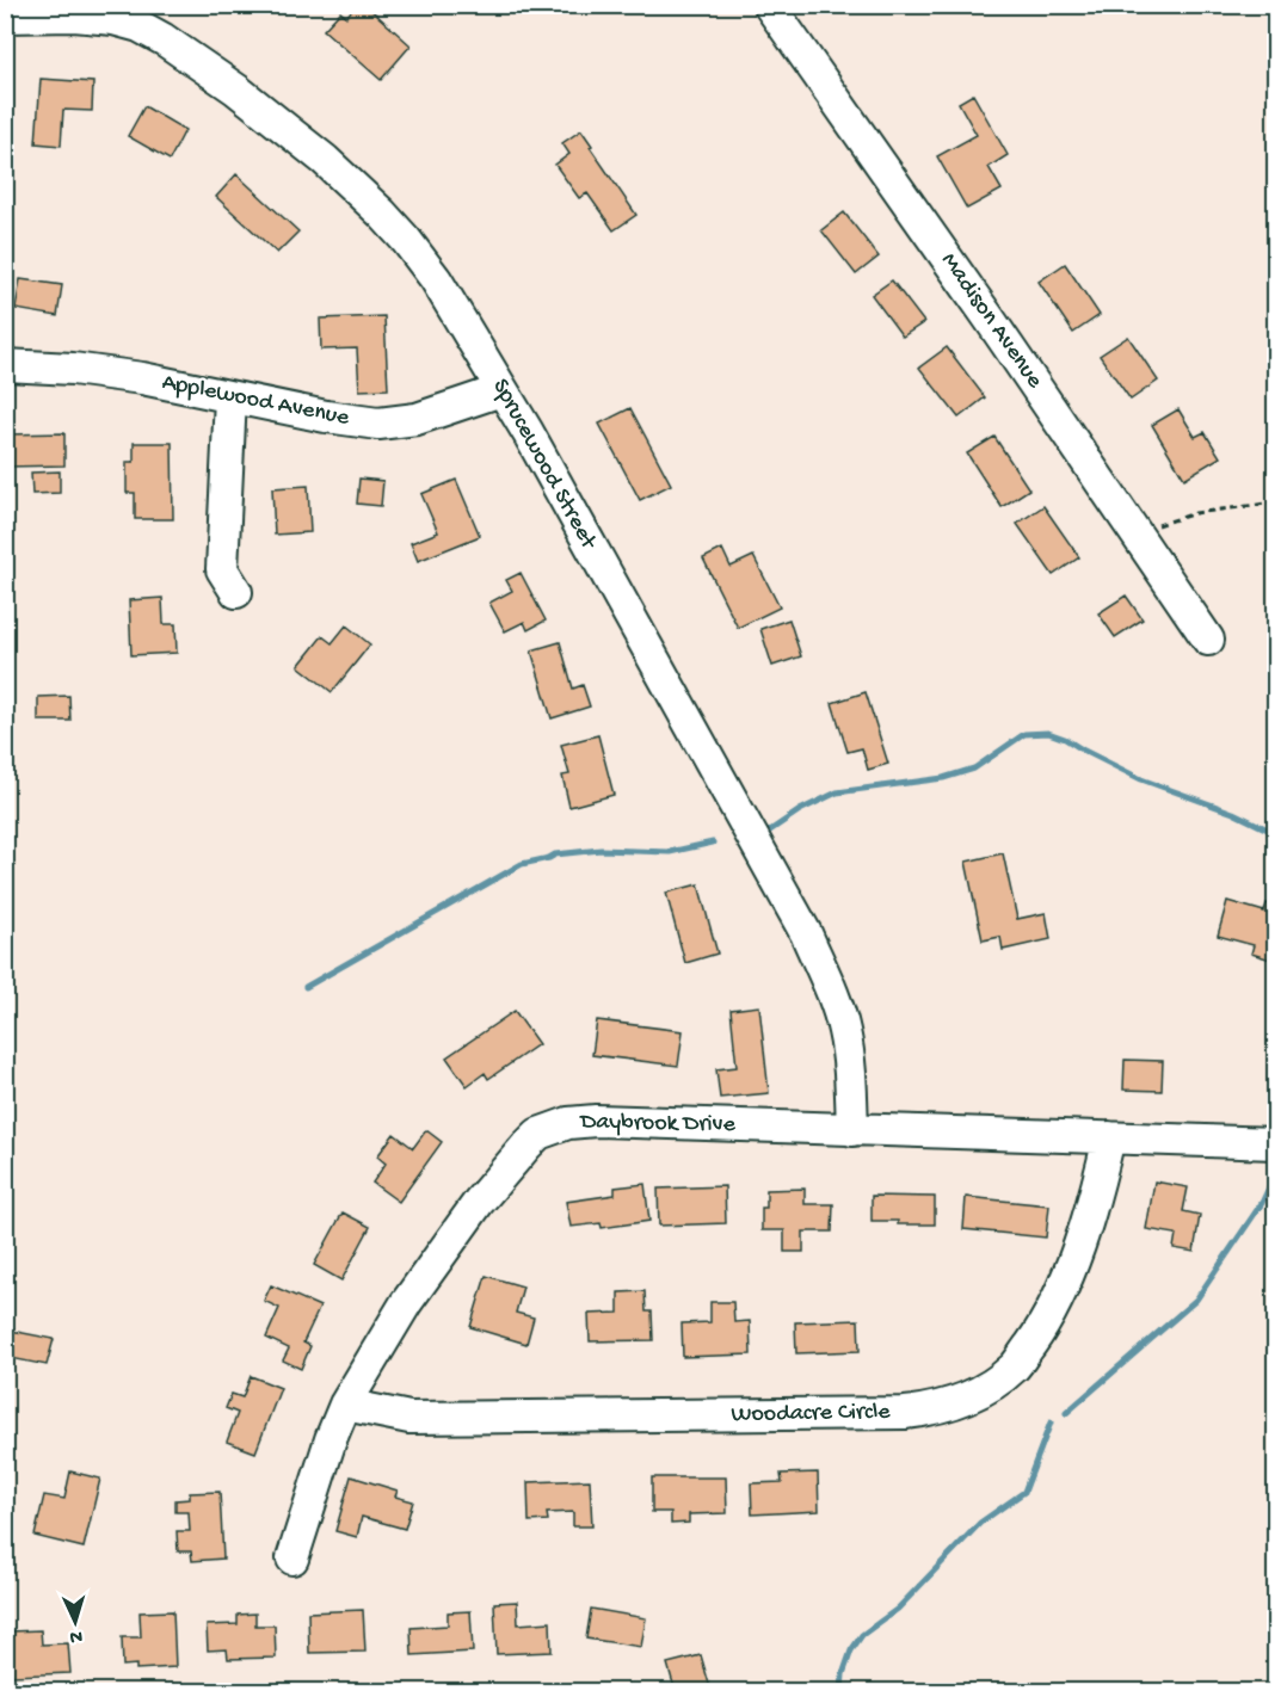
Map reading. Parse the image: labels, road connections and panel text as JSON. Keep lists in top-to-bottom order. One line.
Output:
{"streets":{"street":["Madison Avenue","Applewood Avenue","Sprucewood Street","Daybrook Drive","Woodacre Circle"]},"crossings":[["Applewood Avenue","Sprucewood Street"],["Sprucewood Street","Daybrook Drive"],["Daybrook Drive","Woodacre Circle"]],"north":"bottom"}
